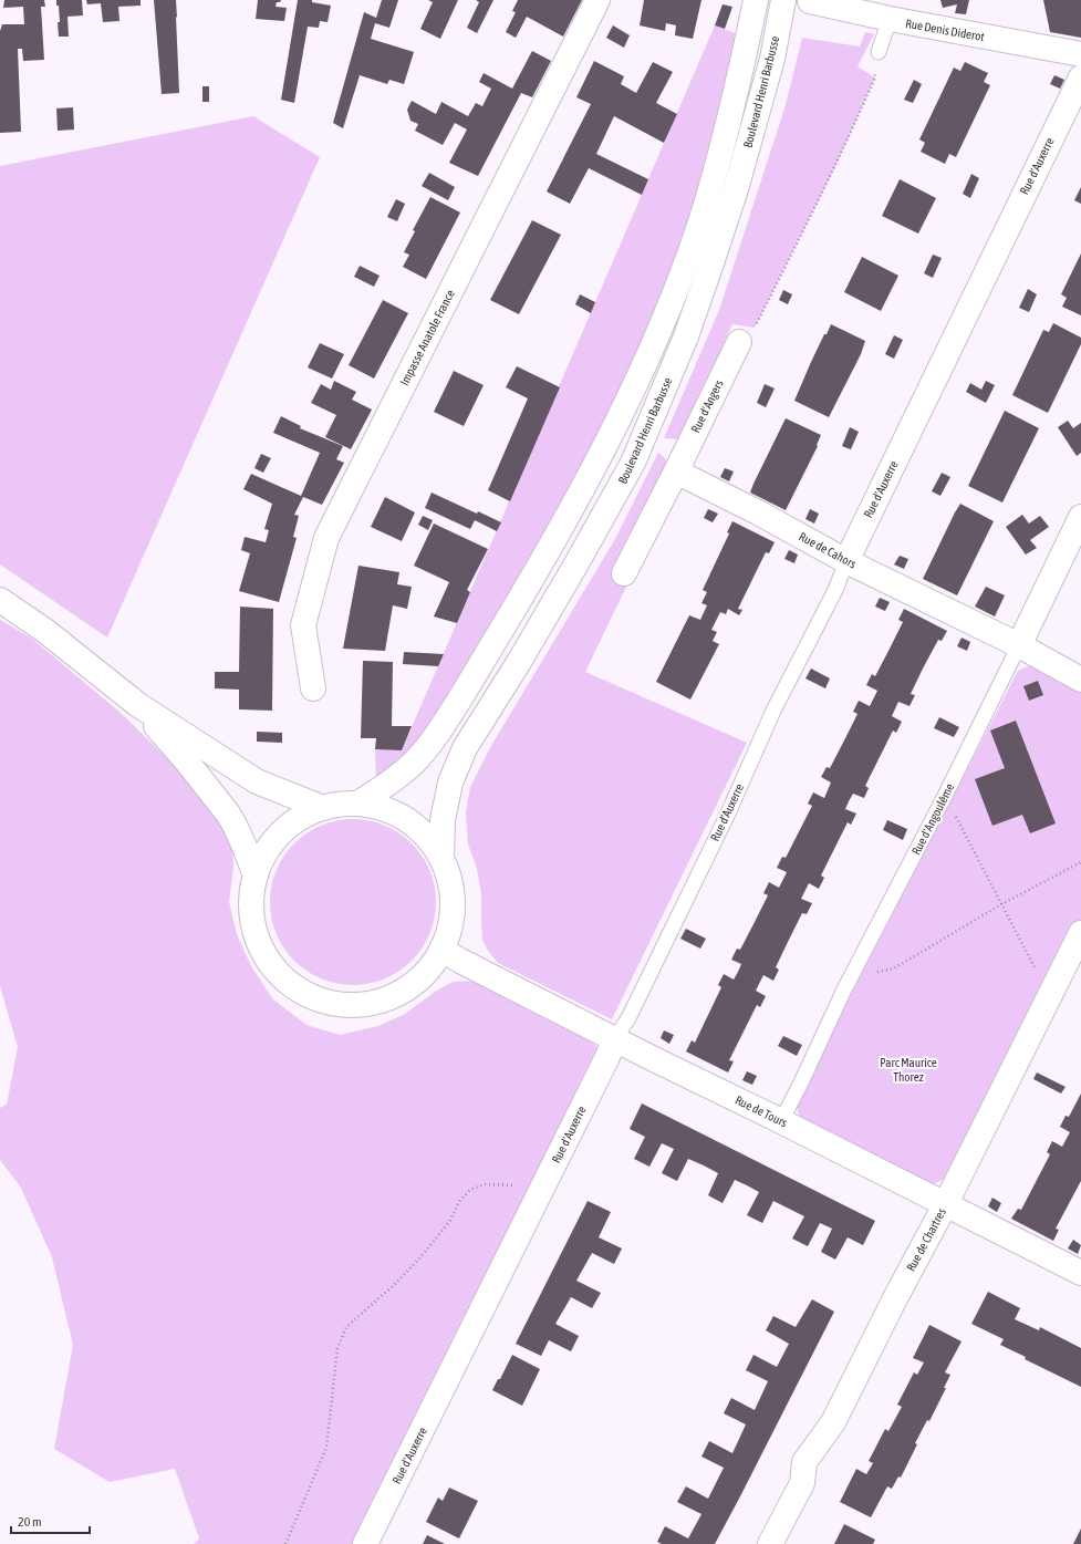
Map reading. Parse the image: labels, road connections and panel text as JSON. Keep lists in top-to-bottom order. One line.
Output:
{"streets":{"street":["Rue Denis Diderot","Boulevard Henri Barbusse","Rue d'Auxerre","Impasse Anatole France","Rue d'Angers","Rue de Cahors","Rue d'Angoulême","Rue de Tours","Rue de Chartres"]},"crossings":[["Rue d'Auxerre","Rue de Cahors"],["Rue d'Auxerre","Rue de Tours"],["Rue d'Angers","Rue de Cahors"],["Rue de Cahors","Rue d'Angoulême"],["Rue d'Angoulême","Rue de Tours"],["Rue de Tours","Rue de Chartres"]],"parks":["Parc Maurice Thorez"],"scale_bar":"20 m"}
